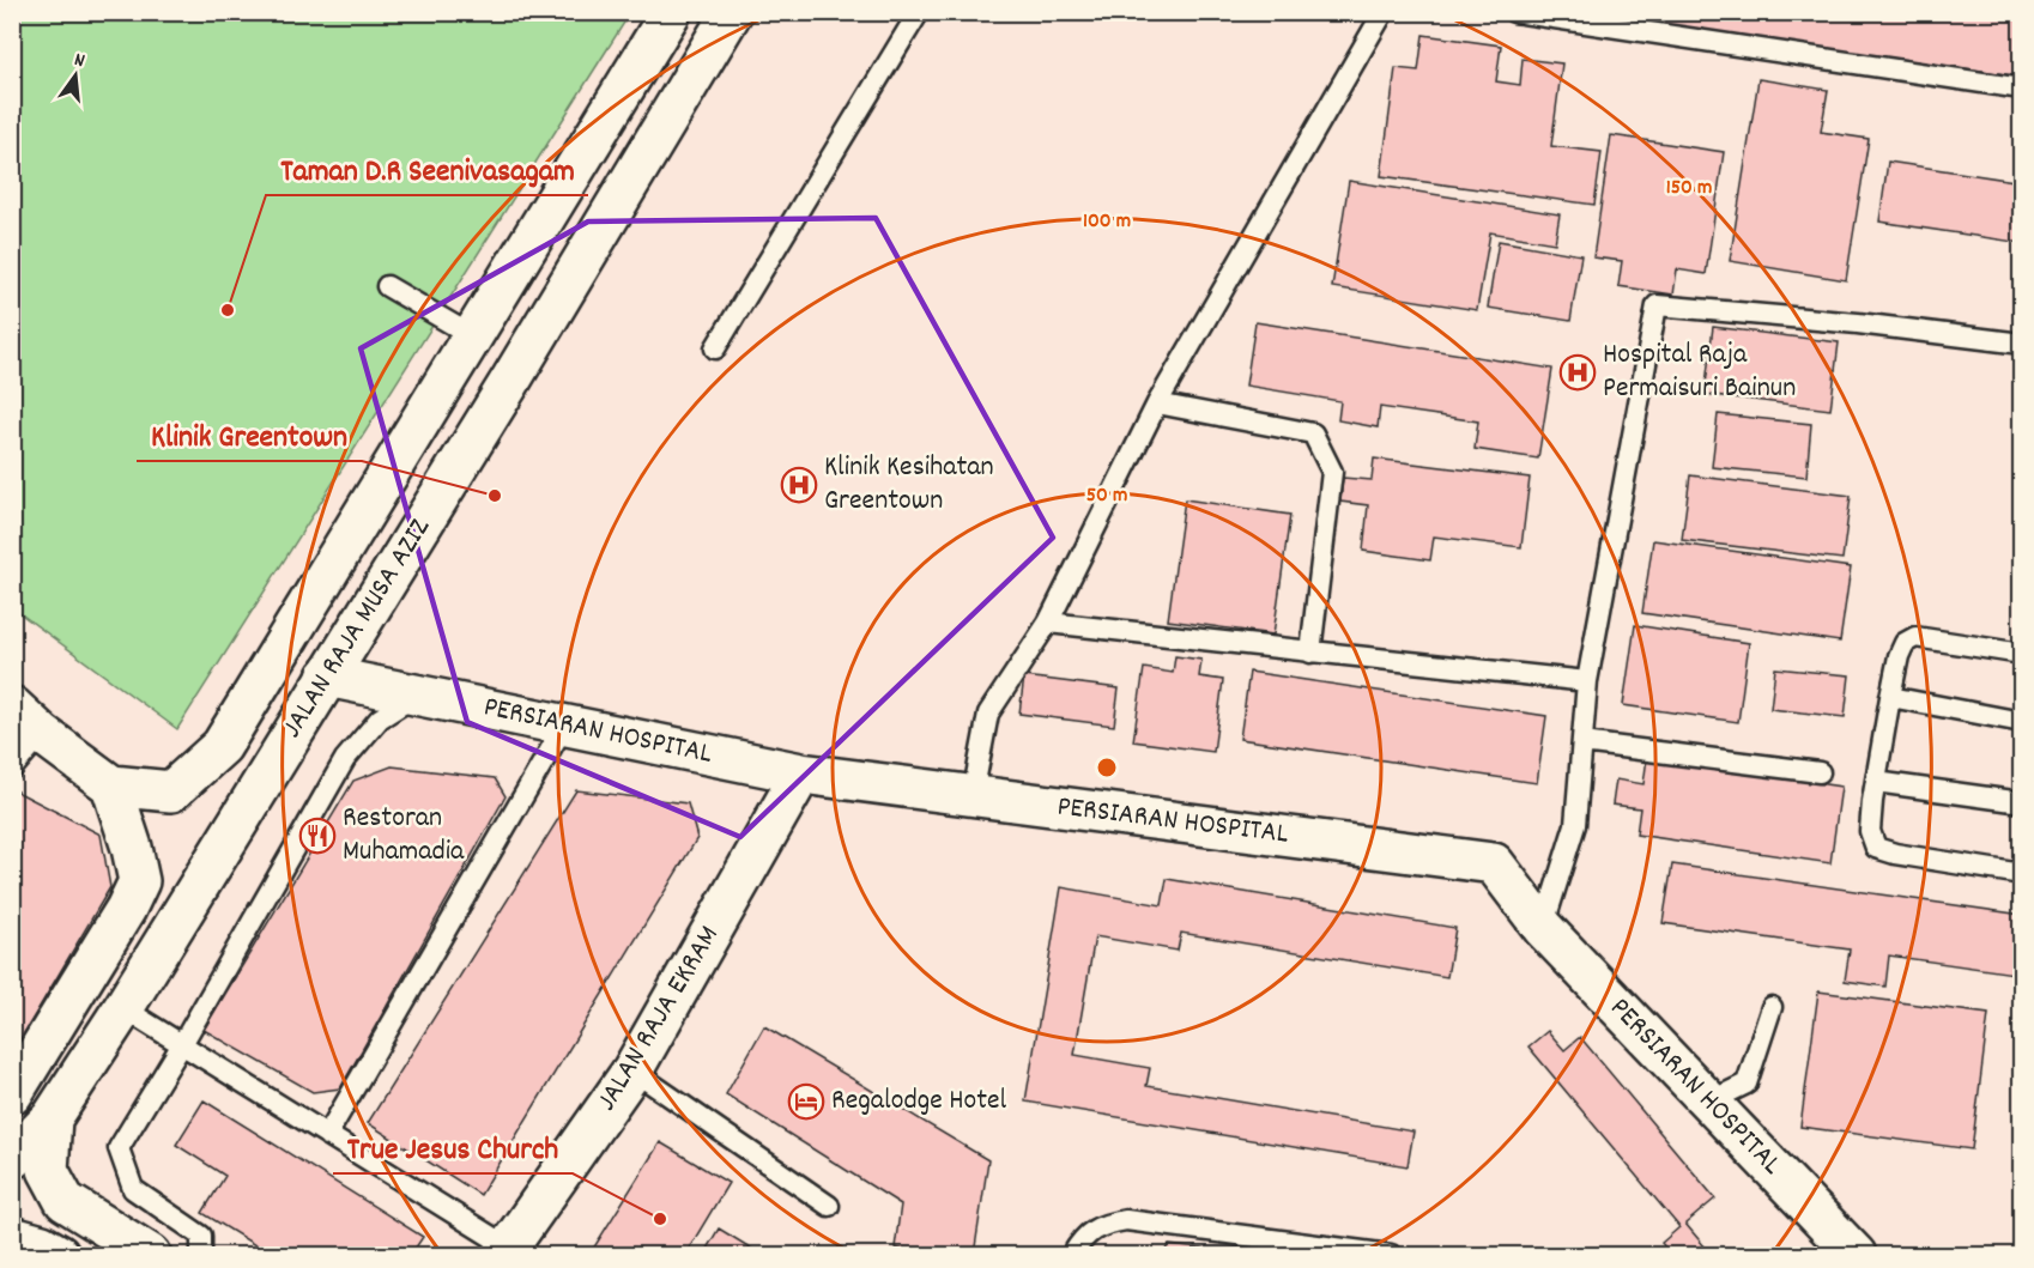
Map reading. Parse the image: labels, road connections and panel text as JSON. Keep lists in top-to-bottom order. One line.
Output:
{"streets":{"main road":["JALAN RAJA MUSA AZIZ","PERSIARAN HOSPITAL","JALAN RAJA EKRAM"]},"crossings":[["JALAN RAJA MUSA AZIZ","PERSIARAN HOSPITAL"],["PERSIARAN HOSPITAL","JALAN RAJA EKRAM"]],"places":{"other":["Taman D.R Seenivasagam","Klinik Greentown","True Jesus Church"],"hospital":["Hospital Raja Permaisuri Bainun","Klinik Kesihatan Greentown"],"restaurant":["Restoran Muhamadia"],"hotel":["Regalodge Hotel"]},"north":"top","rings":["150 m","100 m","50 m"]}
